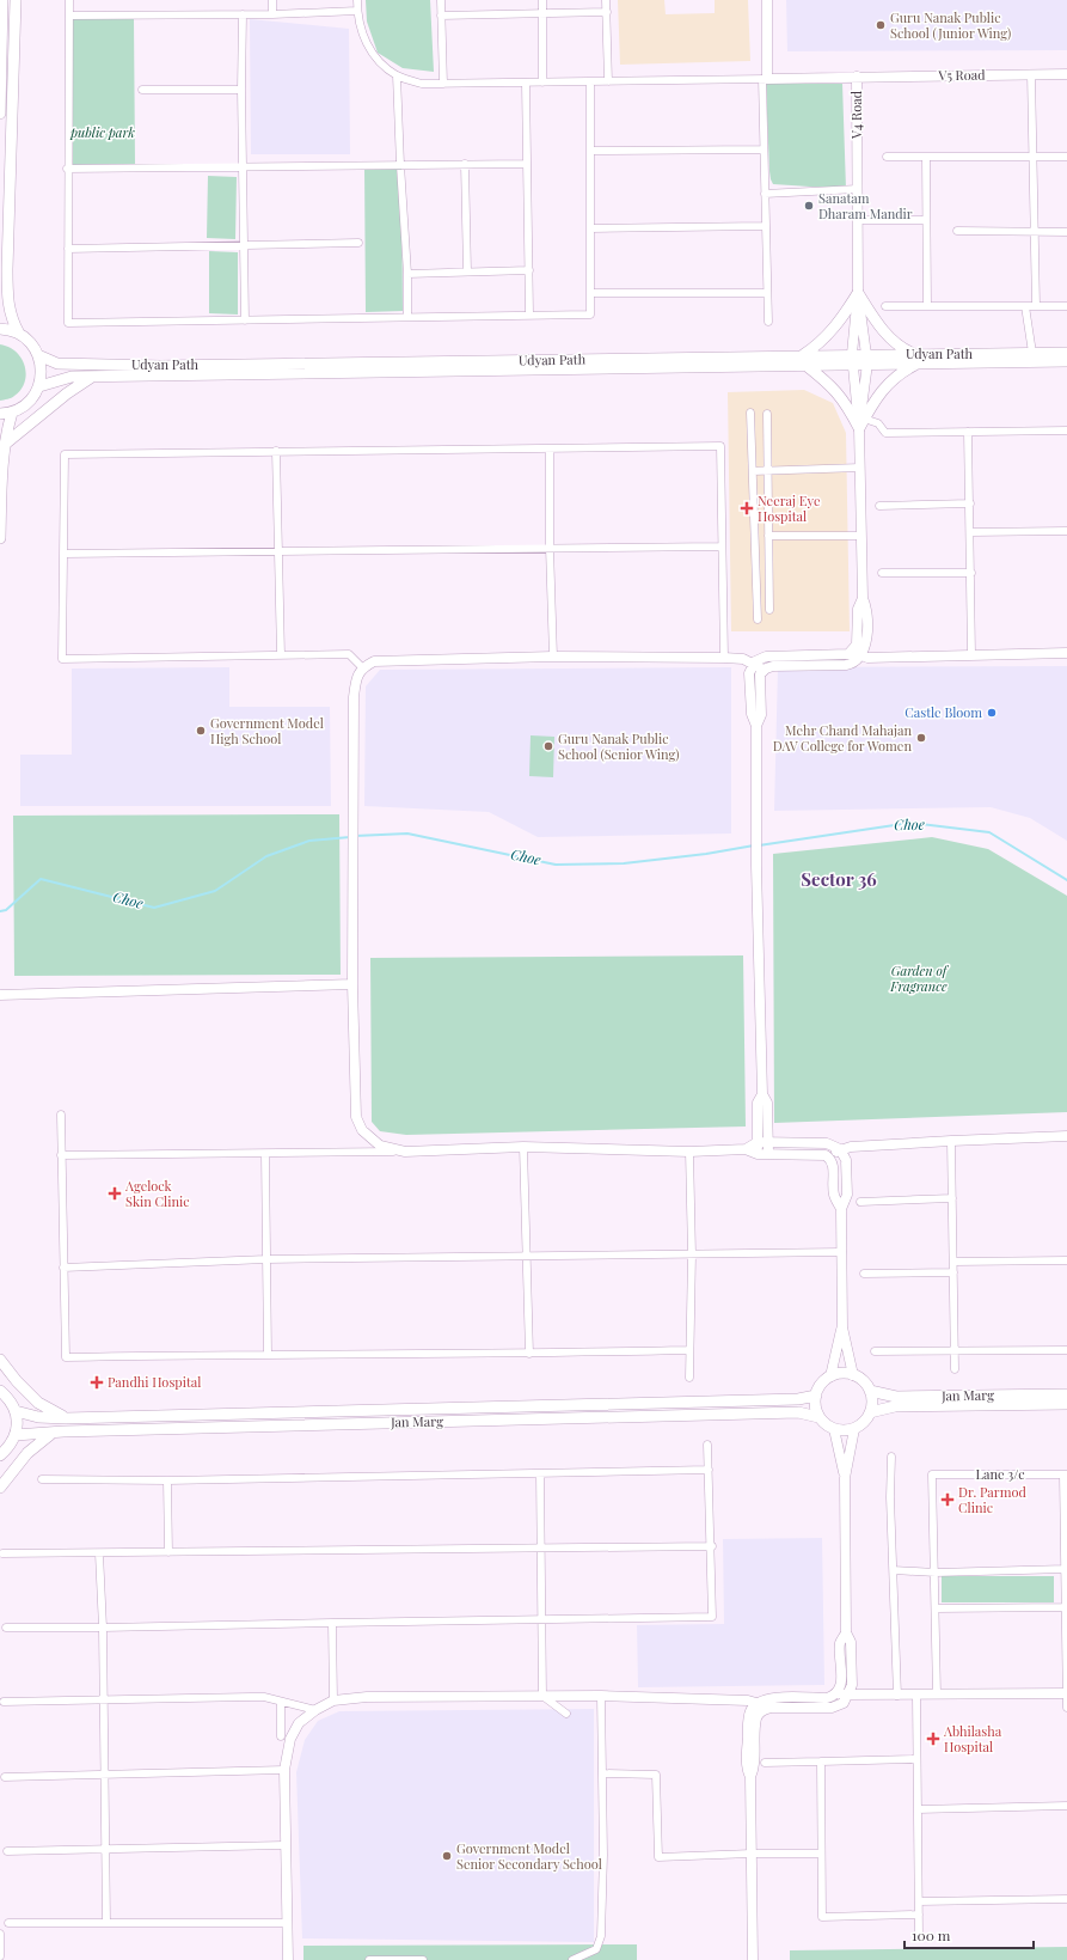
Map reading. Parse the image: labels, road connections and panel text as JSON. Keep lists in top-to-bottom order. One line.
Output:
{"streets":{"main road":["Udyan Path","Jan Marg"],"street":["V5 Road","V4 Road","Lane 3/c"]},"crossings":[["V5 Road","V4 Road"]],"districts":["Sector 36"],"water":["Choe"],"parks":["public park","Garden of Fragrance"],"places":{"other":["Guru Nanak Public School (Junior Wing)","Sanatam Dharam Mandir","Castle Bloom","Government Model High School","Mehr Chand Mahajan DAV College for Women","Guru Nanak Public School (Senior Wing)","Government Model Senior Secondary School"],"health":["Neeraj Eye Hospital","Agelock Skin Clinic","Pandhi Hospital","Dr. Parmod Clinic","Abhilasha Hospital"]},"scale_bar":"100 m"}
